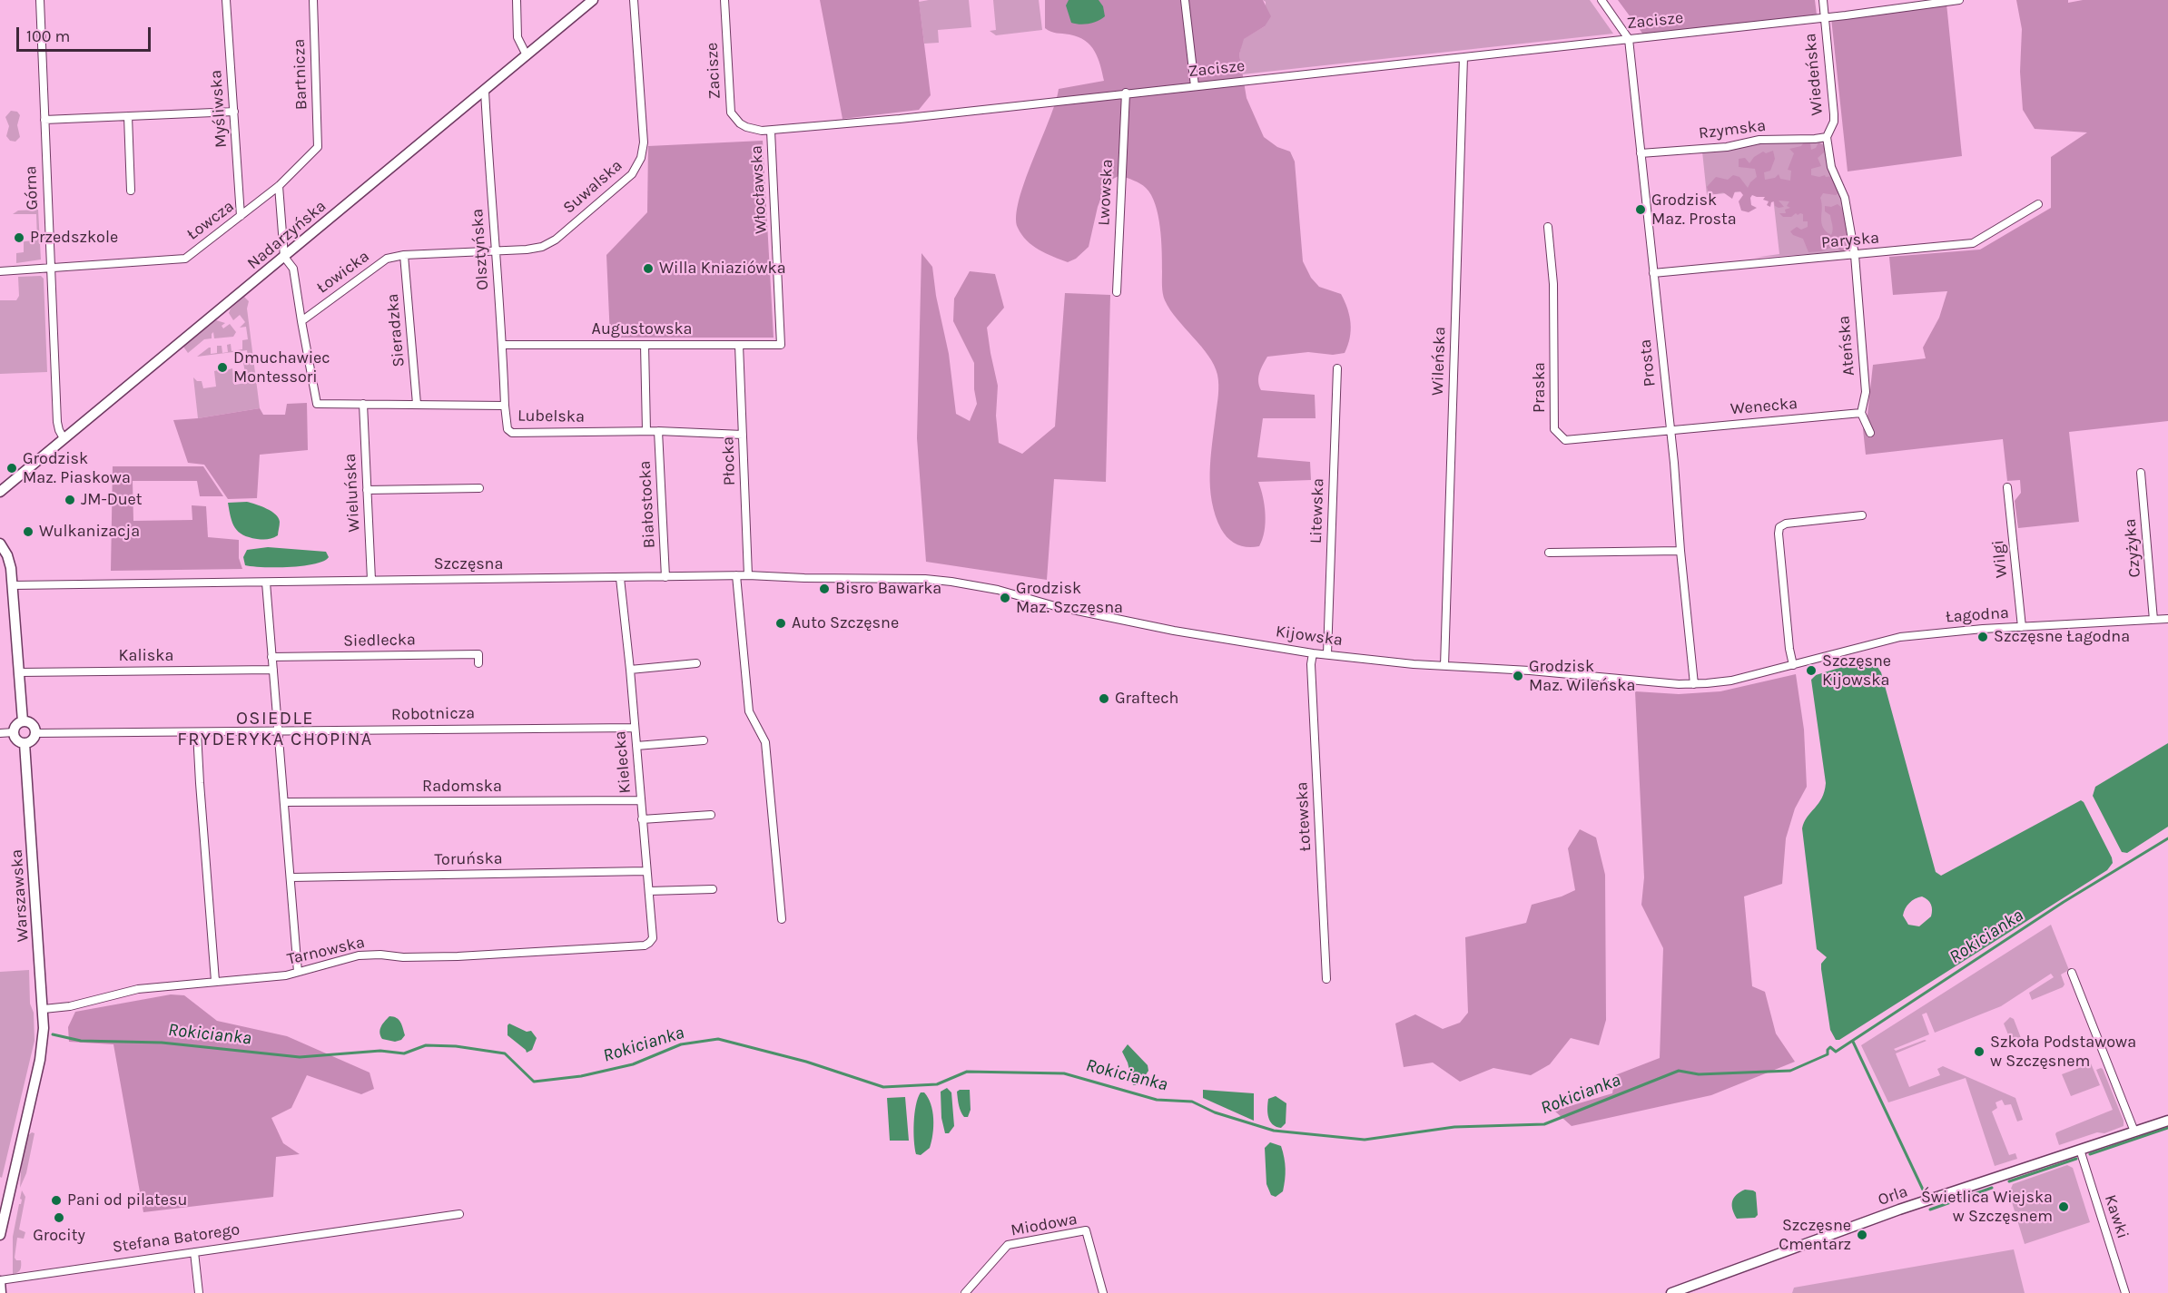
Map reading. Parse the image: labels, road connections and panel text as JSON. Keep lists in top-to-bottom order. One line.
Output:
{"streets":{"street":["Zacisze","Bartnicza","Wiedeńska","Myśliwska","Rzymska","Suwalska","Górna","Włocławska","Lwowska","Łowcza","Nadarzyńska","Paryska","Olsztyńska","Łowicka","Augustowska","Sieradzka","Ateńska","Wileńska","Prosta","Praska","Wenecka","Lubelska","Płocka","Wieluńska","Białostocka","Litewska","Czyżyka","Wilgi","Szczęsna","Łagodna","Kijowska","Siedlecka","Kaliska","Robotnicza","Kielecka","Radomska","Łotewska","Toruńska","Warszawska","Tarnowska","Orla","Kawki","Miodowa","Stefana Batorego"]},"crossings":[["Zacisze","Wiedeńska"],["Zacisze","Włocławska"],["Zacisze","Lwowska"],["Zacisze","Wileńska"],["Zacisze","Prosta"],["Bartnicza","Łowcza"],["Wiedeńska","Rzymska"],["Wiedeńska","Paryska"],["Wiedeńska","Ateńska"],["Myśliwska","Łowcza"],["Rzymska","Prosta"],["Suwalska","Olsztyńska"],["Suwalska","Łowicka"],["Suwalska","Sieradzka"],["Górna","Łowcza"],["Górna","Nadarzyńska"],["Włocławska","Augustowska"],["Łowcza","Łowicka"],["Nadarzyńska","Olsztyńska"],["Nadarzyńska","Łowicka"],["Paryska","Ateńska"],["Paryska","Prosta"],["Olsztyńska","Augustowska"],["Olsztyńska","Lubelska"],["Łowicka","Sieradzka"],["Łowicka","Lubelska"],["Augustowska","Płocka"],["Sieradzka","Lubelska"],["Ateńska","Wenecka"],["Wileńska","Kijowska"],["Prosta","Praska"],["Prosta","Wenecka"],["Prosta","Łagodna"],["Prosta","Kijowska"],["Praska","Wenecka"],["Lubelska","Płocka"],["Lubelska","Wieluńska"],["Lubelska","Białostocka"],["Płocka","Szczęsna"],["Wieluńska","Szczęsna"],["Białostocka","Szczęsna"],["Litewska","Kijowska"],["Czyżyka","Łagodna"],["Wilgi","Łagodna"],["Szczęsna","Kijowska"],["Szczęsna","Kielecka"],["Łagodna","Kijowska"],["Kijowska","Łotewska"],["Robotnicza","Kielecka"],["Robotnicza","Warszawska"],["Kielecka","Radomska"],["Kielecka","Toruńska"],["Kielecka","Tarnowska"],["Warszawska","Tarnowska"],["Orla","Kawki"]],"districts":["OSIEDLE FRYDERYKA CHOPINA"],"water":["Rokicianka"],"places":["Grodzisk Maz. Prosta","Przedszkole","Willa Kniaziówka","Dmuchawiec Montessori","Grodzisk Maz. Piaskowa","JM-Duet","Wulkanizacja","Bisro Bawarka","Grodzisk Maz. Szczęsna","Auto Szczęsne","Szczęsne Łagodna","Szczęsne Kijowska","Grodzisk Maz. Wileńska","Graftech","Szkoła Podstawowa w Szczęsnem","Pani od pilatesu","Świetlica Wiejska w Szczęsnem","Grocity","Szczęsne Cmentarz"],"scale_bar":"100 m"}
